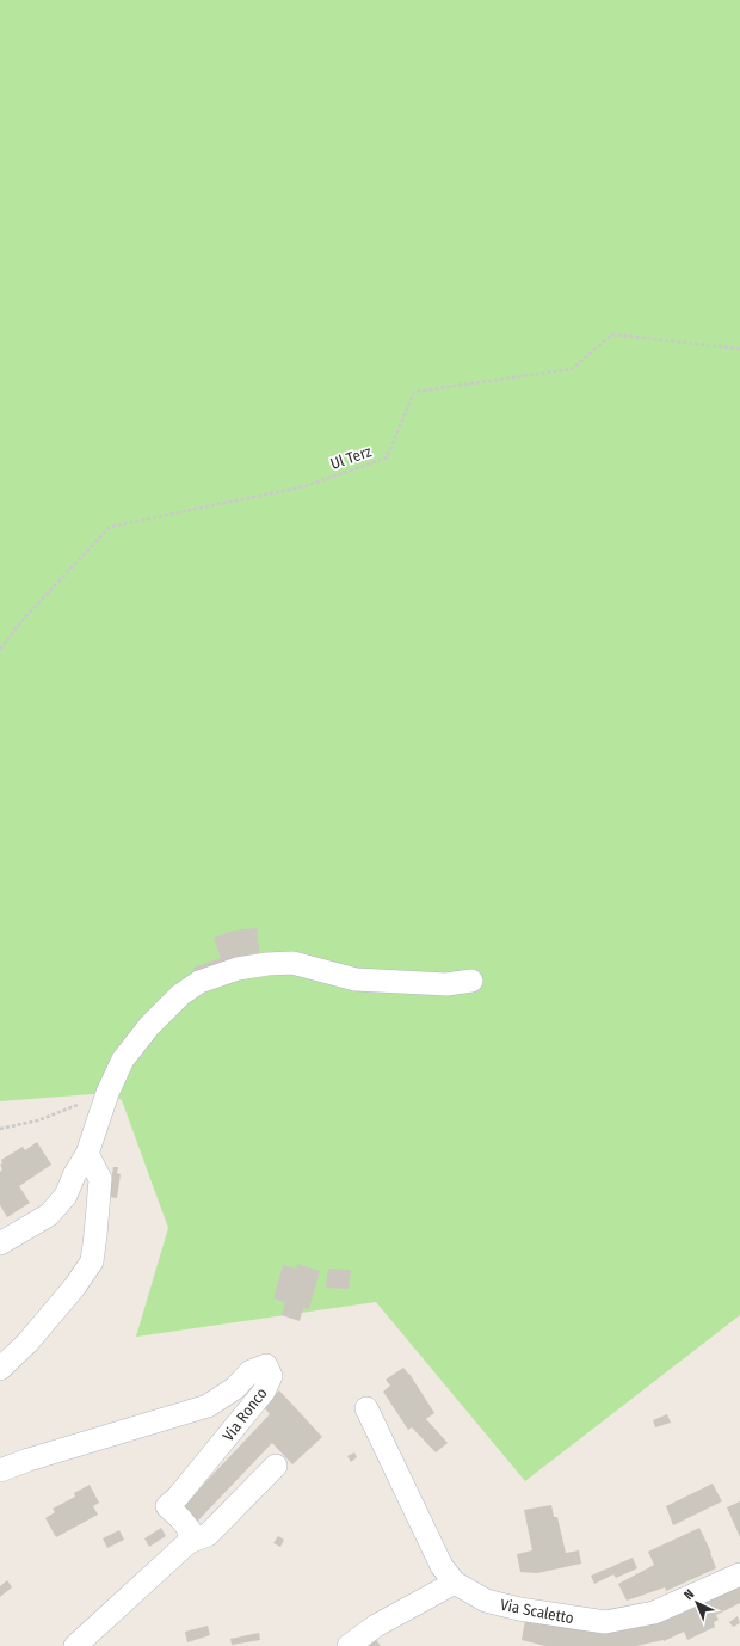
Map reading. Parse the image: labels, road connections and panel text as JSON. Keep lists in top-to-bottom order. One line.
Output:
{"streets":{"street":["Via Ronco","Via Scaletto"],"path":["Ul Terz"]},"north":"top left"}
